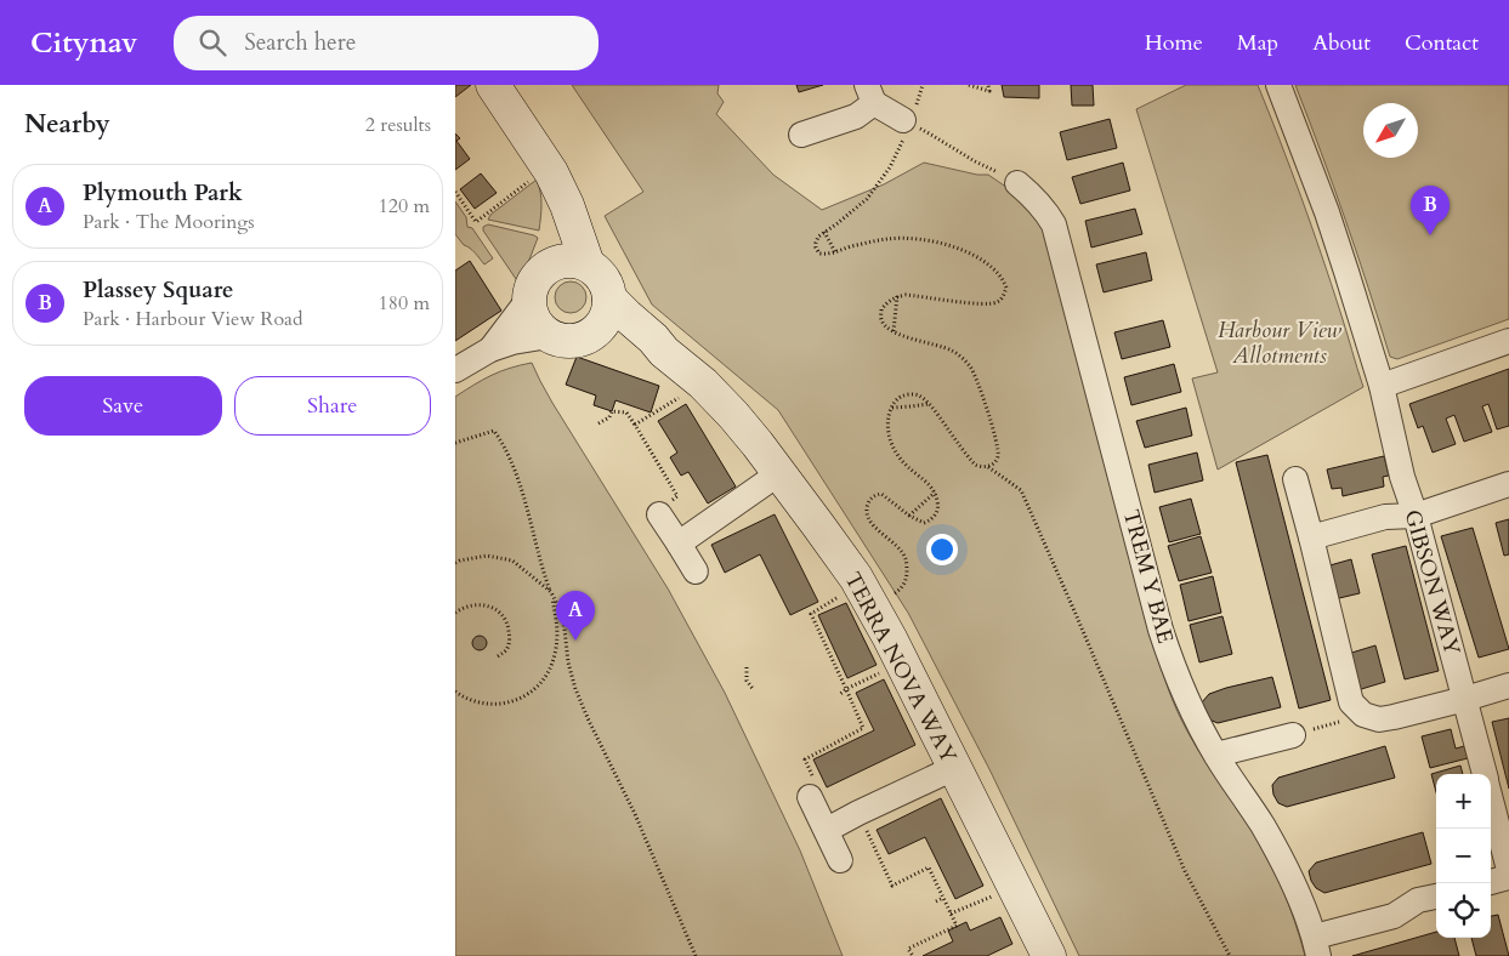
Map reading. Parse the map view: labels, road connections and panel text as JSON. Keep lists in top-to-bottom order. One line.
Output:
{"streets":{"street":["TREM Y BAE","GIBSON WAY","TERRA NOVA WAY"]},"parks":["Harbour View Allotments"],"north":"bottom left","page":{"header":"Citynav","search":"Search here","nav":["Home","Map","About","Contact"],"heading":["Nearby","2 results"],"list":[{"mark":"A","name":"Plymouth Park","note":"Park · The Moorings","value":"120 m"},{"mark":"B","name":"Plassey Square","note":"Park · Harbour View Road","value":"180 m"}],"pins":["B","A"],"buttons":["Save","Share"],"map_buttons":["+","−"]}}
